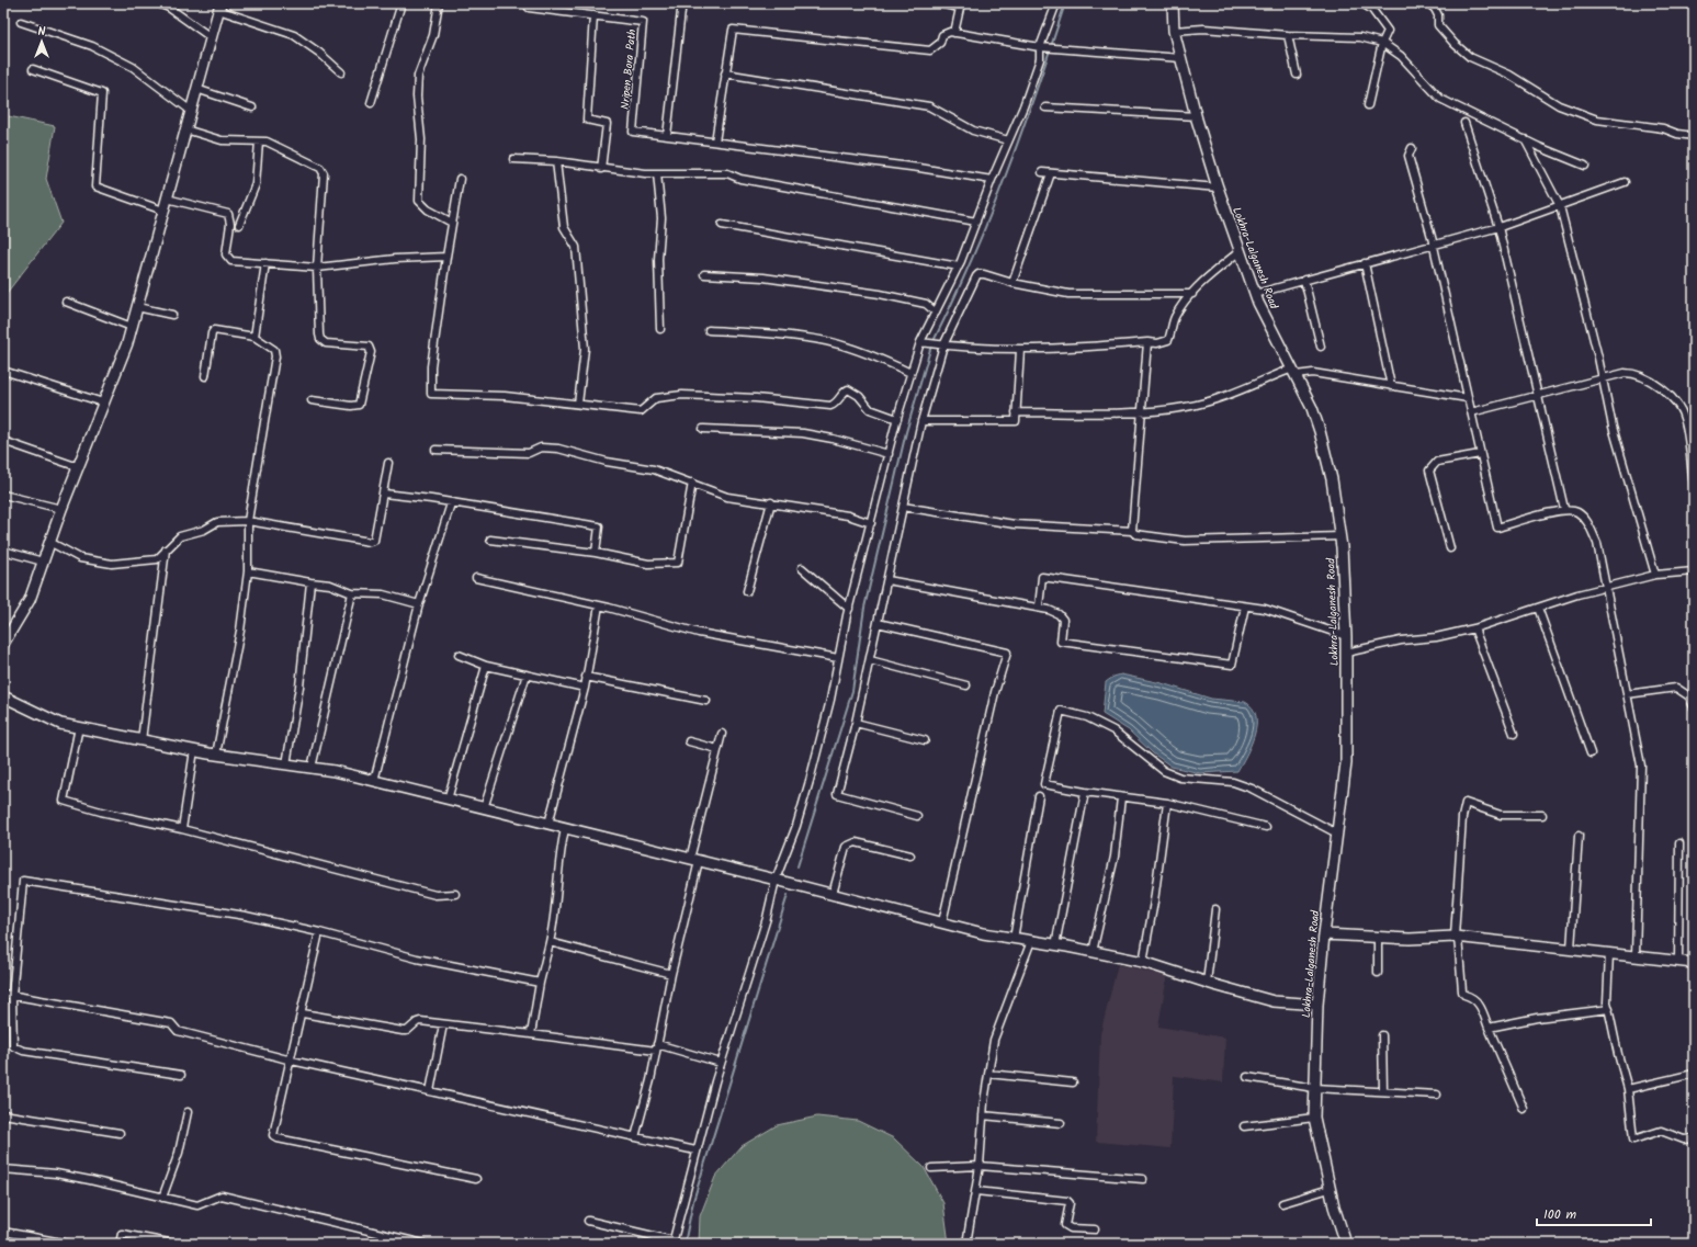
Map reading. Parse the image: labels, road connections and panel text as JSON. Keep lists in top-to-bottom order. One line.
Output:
{"streets":{"main road":["Lokhra-Lalganesh Road"],"street":["Nripen Bora Path"]},"scale_bar":"100 m","north":"top"}
